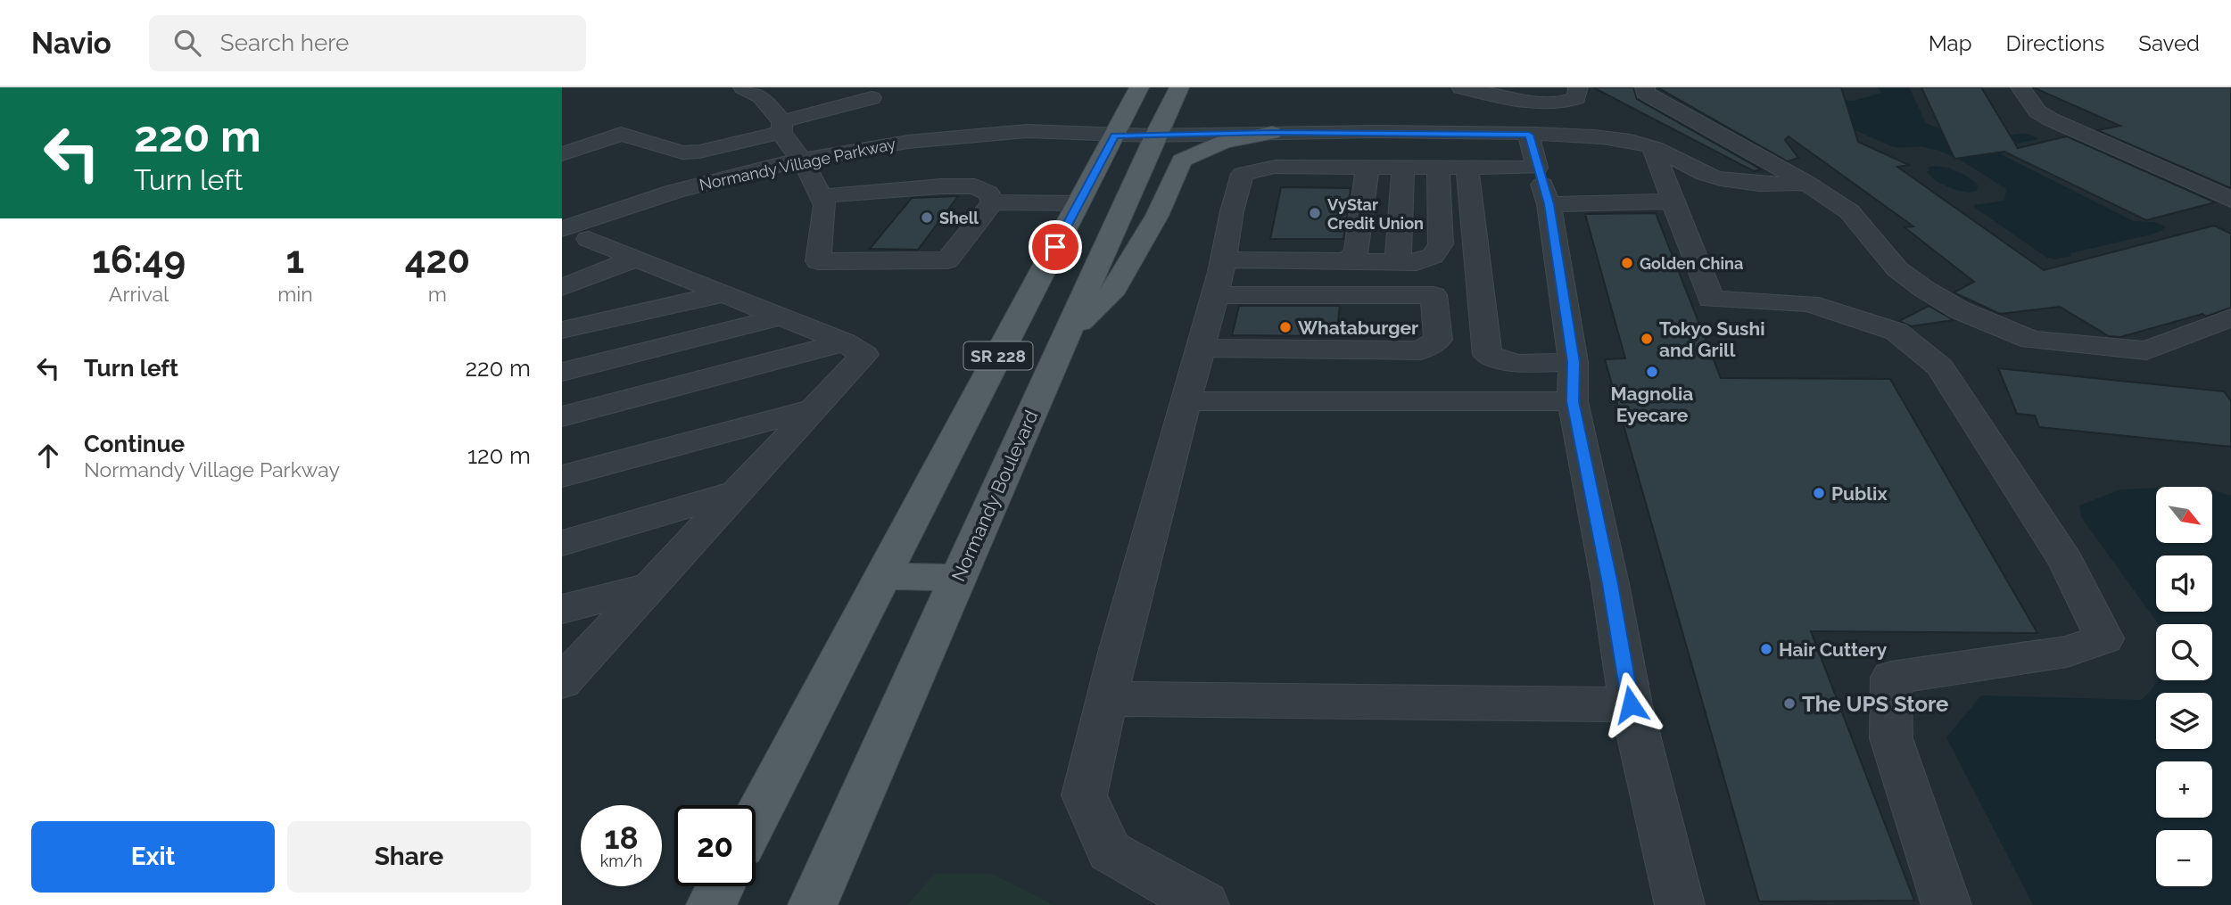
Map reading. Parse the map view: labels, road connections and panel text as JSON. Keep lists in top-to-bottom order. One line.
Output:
{"streets":{"main road":["SR 228","Normandy Boulevard"],"street":["Normandy Village Parkway"]},"crossings":[["Normandy Village Parkway","SR 228"],["Normandy Village Parkway","Normandy Boulevard"]],"places":["VyStar Credit Union","Shell","Golden China","Whataburger","Tokyo Sushi and Grill","Magnolia Eyecare","Publix","Hair Cuttery","The UPS Store"],"north":"bottom right","page":{"header":"Navio","search":"Search here","nav":["Map","Directions","Saved"],"turn":["220 m","Turn left"],"eta":["16:49","Arrival","1","min","420","m"],"list":[{"name":"Turn left","value":"220 m"},{"name":"Continue","note":"Normandy Village Parkway","value":"120 m"}],"map_buttons":["+","−"],"speed":"18 km/h","limit":"20","buttons":["Exit","Share"]}}
